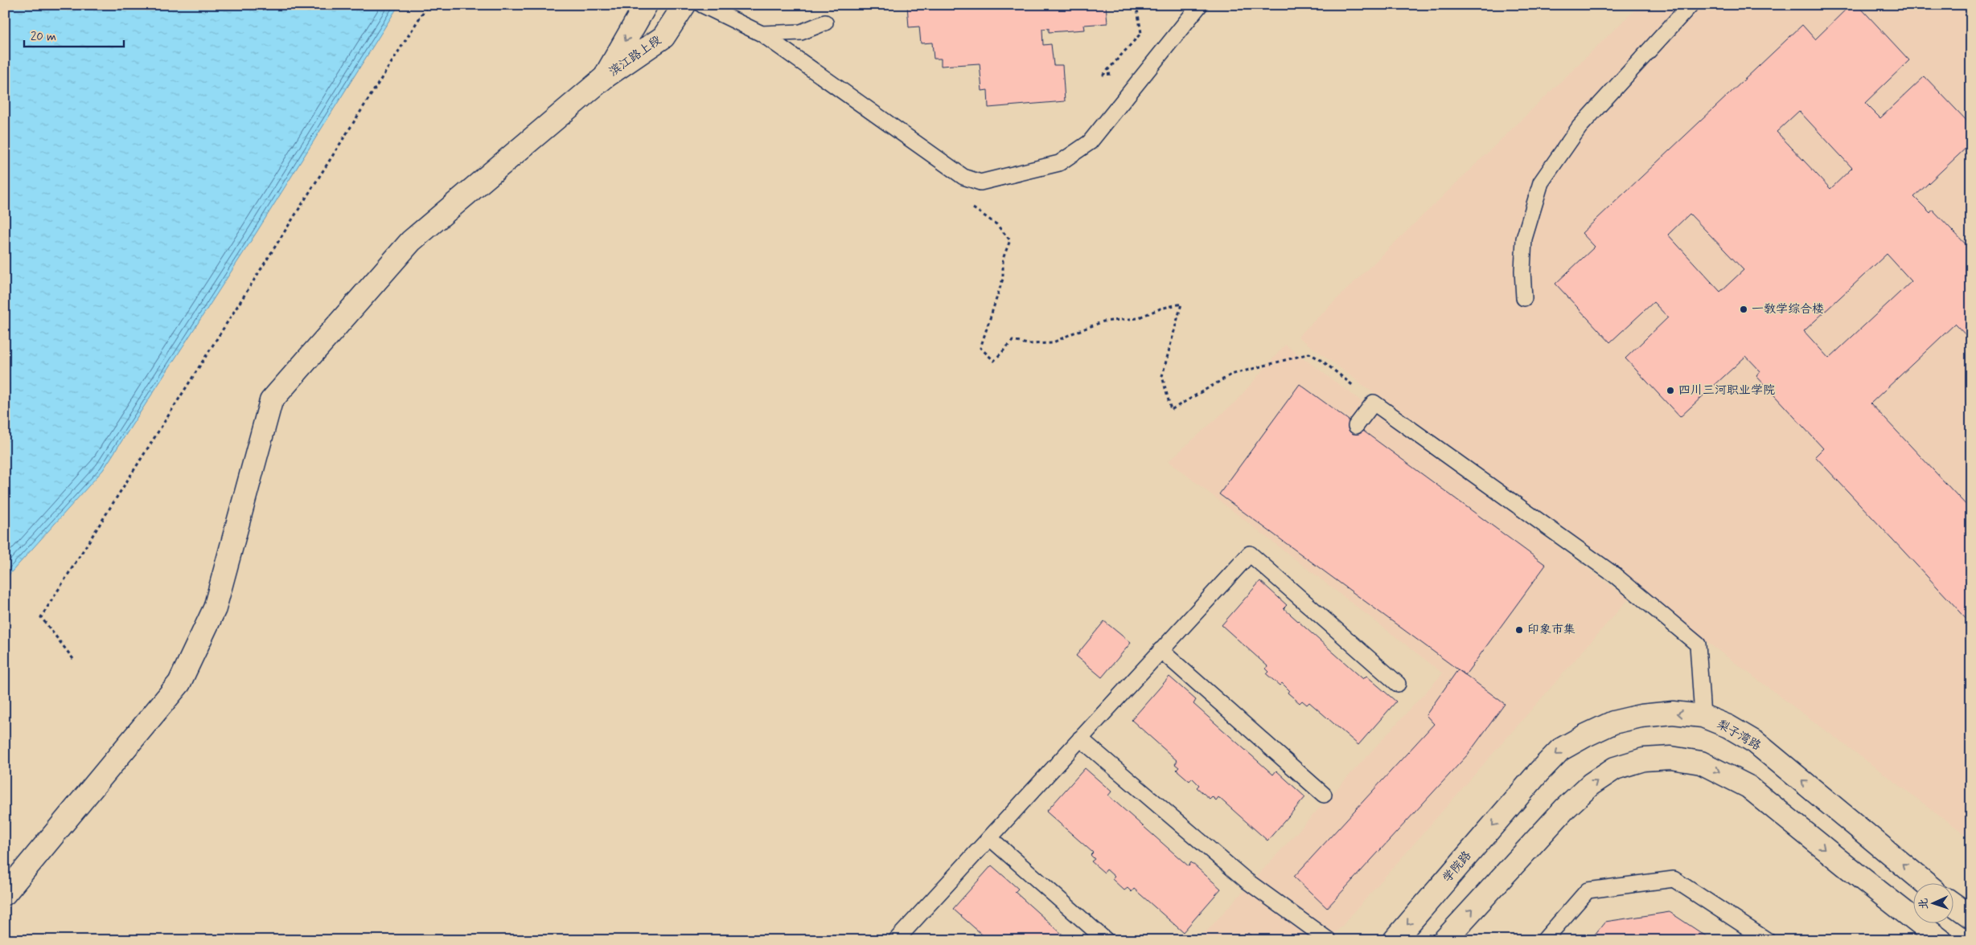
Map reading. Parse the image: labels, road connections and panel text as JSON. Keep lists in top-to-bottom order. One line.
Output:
{"streets":{"street":["滨江路上段","梨子湾路","学院路"]},"crossings":[["梨子湾路","学院路"]],"one_way":["梨子湾路","学院路"],"places":["一教学综合楼","四川三河职业学院","印象市集"],"scale_bar":"20 m","north":"left"}
